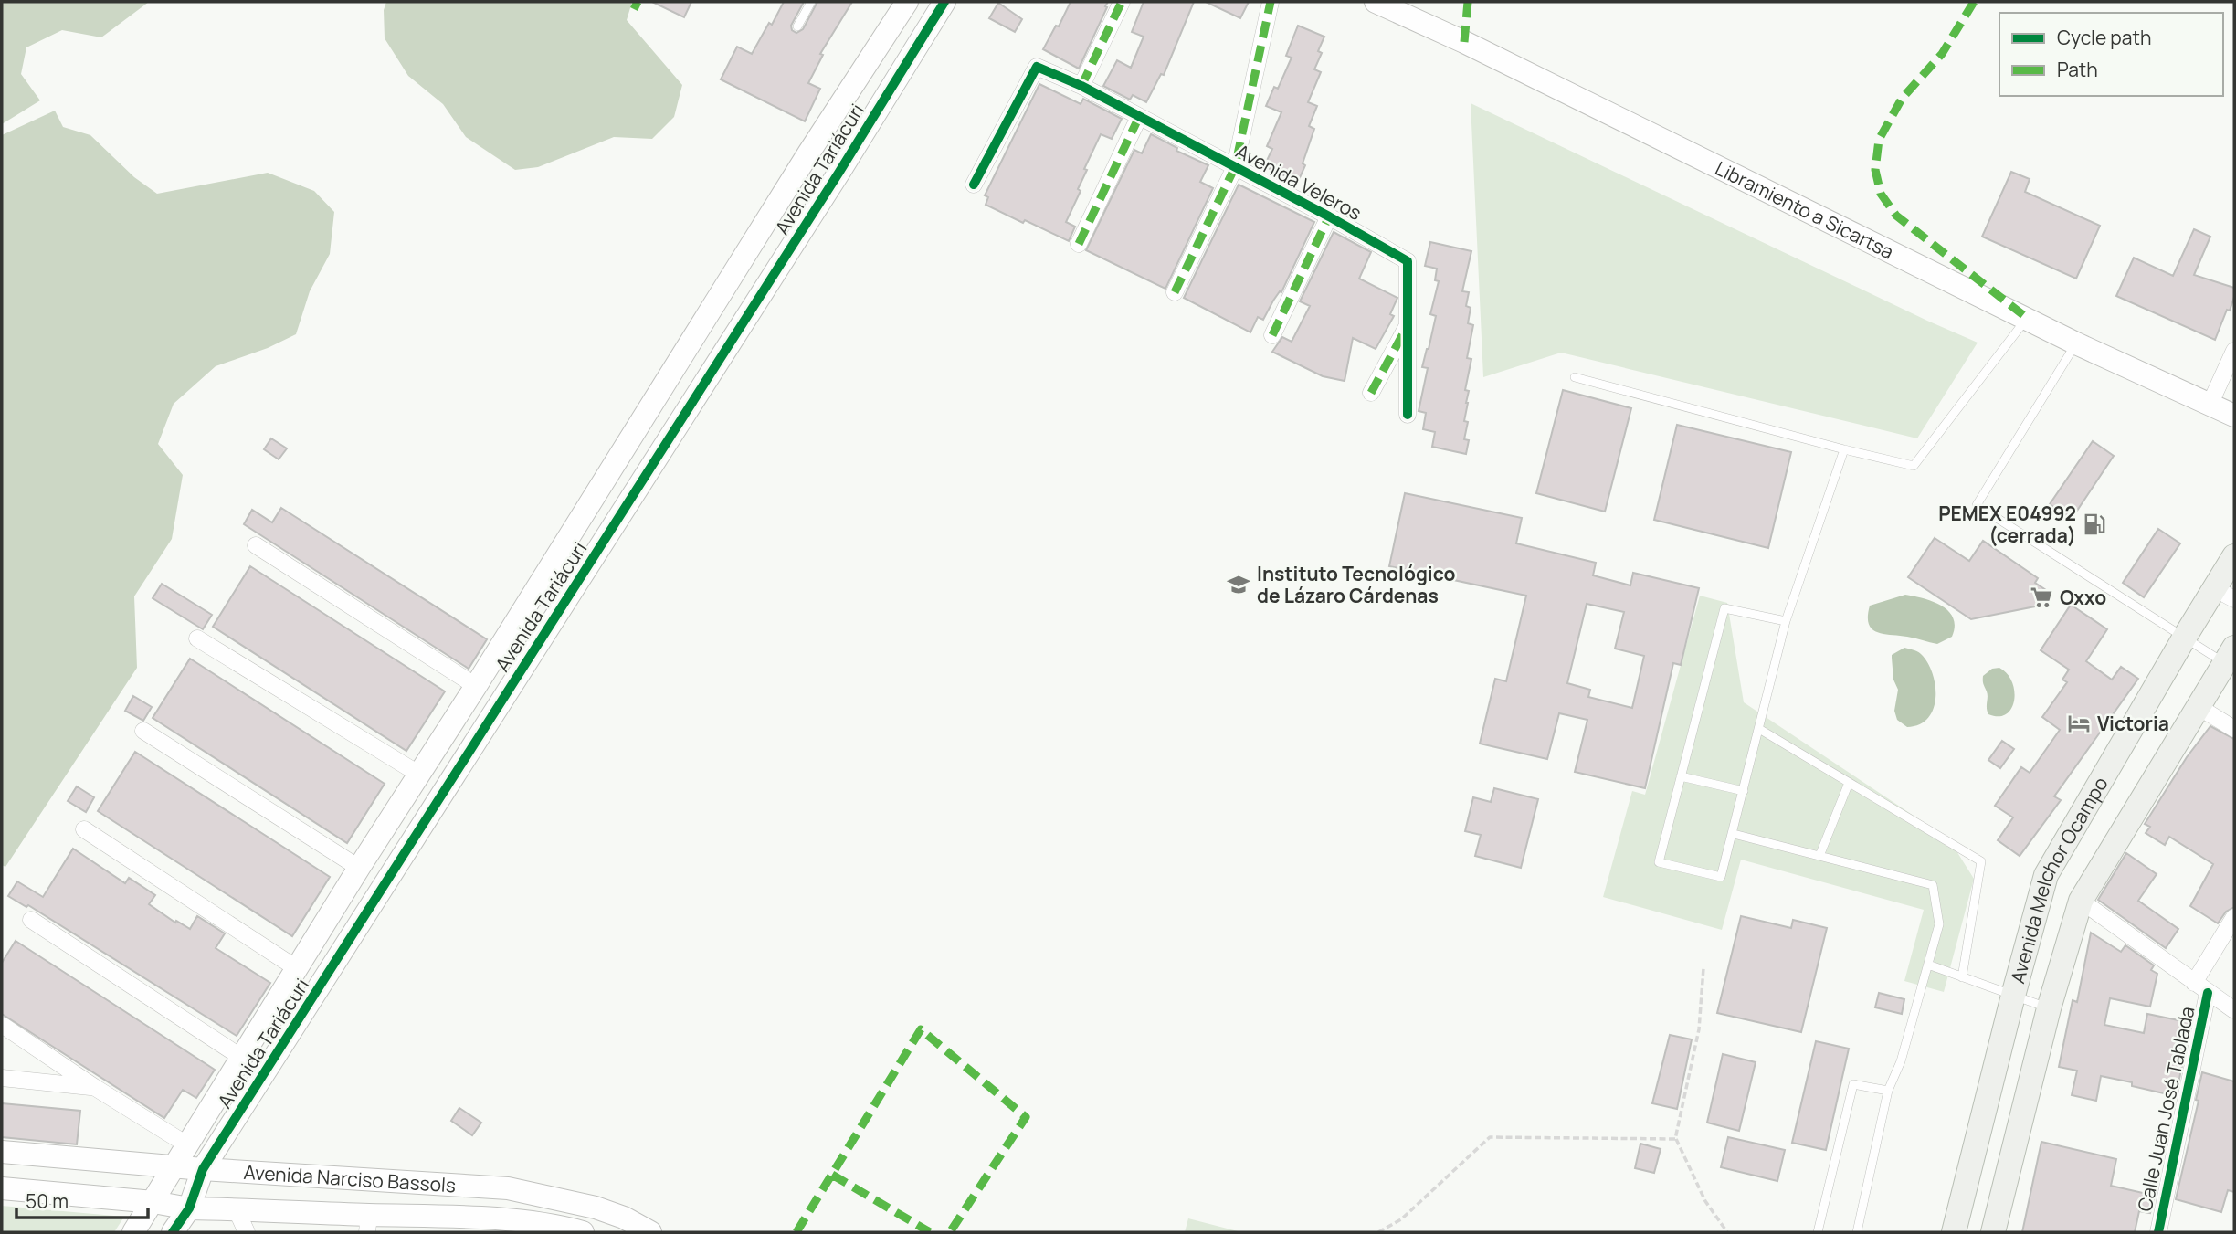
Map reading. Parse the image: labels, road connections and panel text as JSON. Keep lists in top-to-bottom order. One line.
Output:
{"streets":{"main road":["Avenida Melchor Ocampo"],"street":["Avenida Tariácuri","Avenida Veleros","Libramiento a Sicartsa","Calle Juan José Tablada","Avenida Narciso Bassols"]},"crossings":[["Avenida Tariácuri","Avenida Narciso Bassols"]],"places":{"fuel station":["PEMEX E04992 (cerrada)"],"school or university":["Instituto Tecnológico de Lázaro Cárdenas"],"supermarket":["Oxxo"],"hotel":["Victoria"]},"legend":["Cycle path","Path"],"scale_bar":"50 m"}
